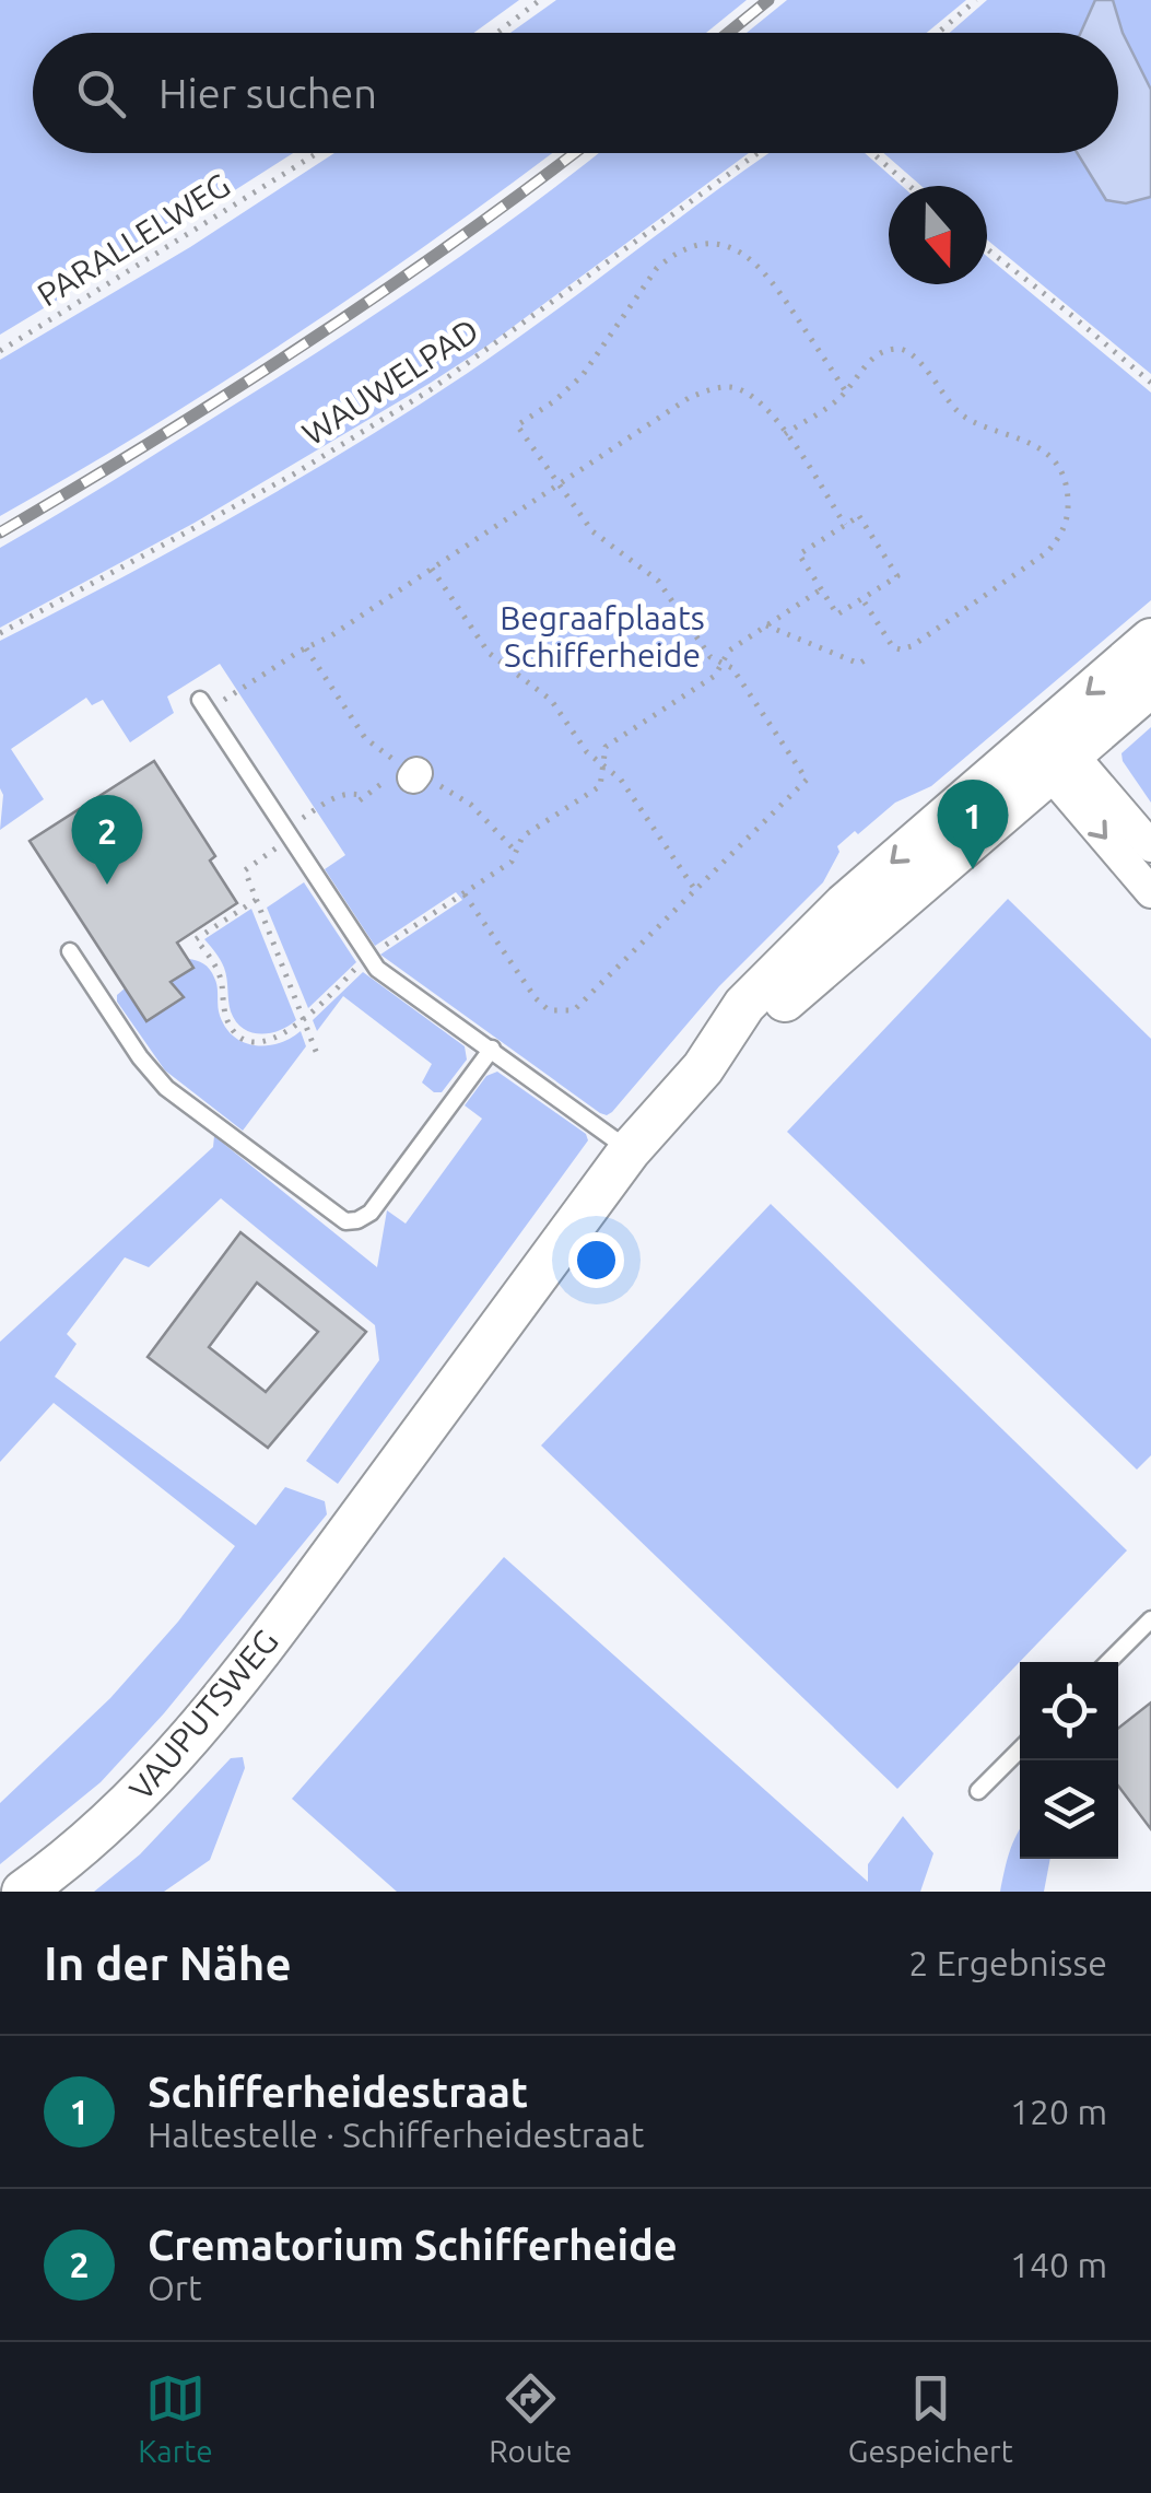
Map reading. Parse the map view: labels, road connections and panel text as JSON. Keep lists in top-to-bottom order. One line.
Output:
{"streets":{"street":["VAUPUTSWEG"],"path":["PARALLELWEG","WAUWELPAD"]},"parks":["Begraafplaats Schifferheide"],"north":"bottom","page":{"search":"Hier suchen","pins":["1","2"],"heading":["In der Nähe","2 Ergebnisse"],"list":[{"mark":"1","name":"Schifferheidestraat","note":"Haltestelle · Schifferheidestraat","value":"120 m"},{"mark":"2","name":"Crematorium Schifferheide","note":"Ort","value":"140 m"}],"nav":["Karte","Route","Gespeichert"]}}
